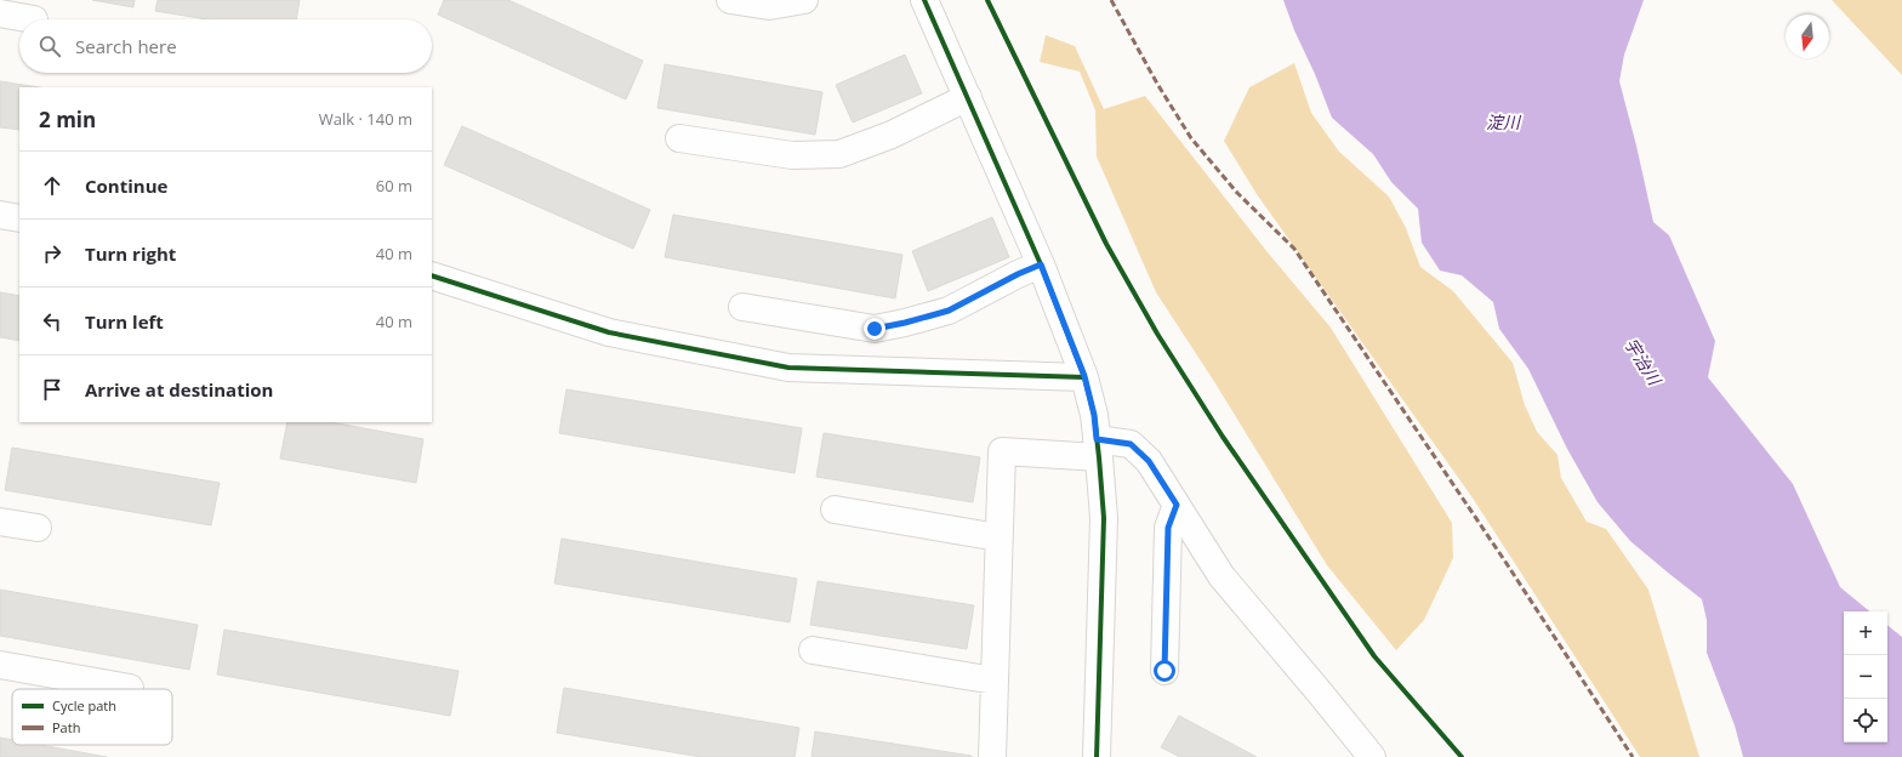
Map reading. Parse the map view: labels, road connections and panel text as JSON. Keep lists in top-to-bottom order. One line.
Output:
{"water":["淀川","宇治川"],"legend":["Cycle path","Path"],"north":"bottom","page":{"search":"Search here","heading":["2 min","Walk · 140 m"],"list":[["Continue","60 m"],["Turn right","40 m"],["Turn left","40 m"],"Arrive at destination"],"map_buttons":["+","−"]}}
